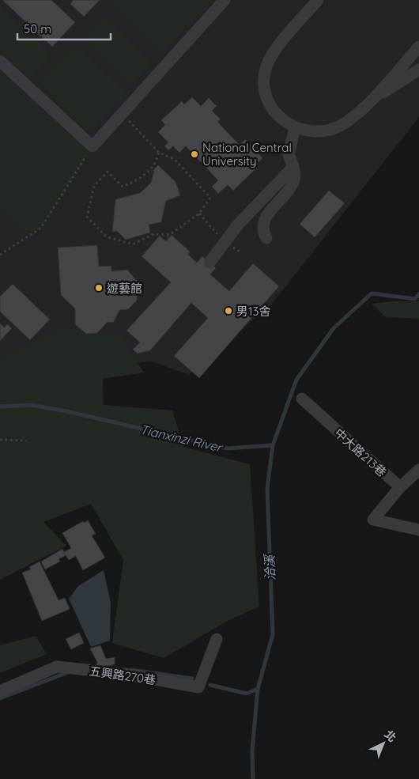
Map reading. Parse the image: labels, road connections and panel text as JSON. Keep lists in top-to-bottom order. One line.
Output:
{"streets":{"street":["中大路213巷","五興路270巷"]},"water":["Tianxinzi River","洽溪"],"places":["National Central University","遊藝館","男13舍"],"scale_bar":"50 m","north":"top right"}
